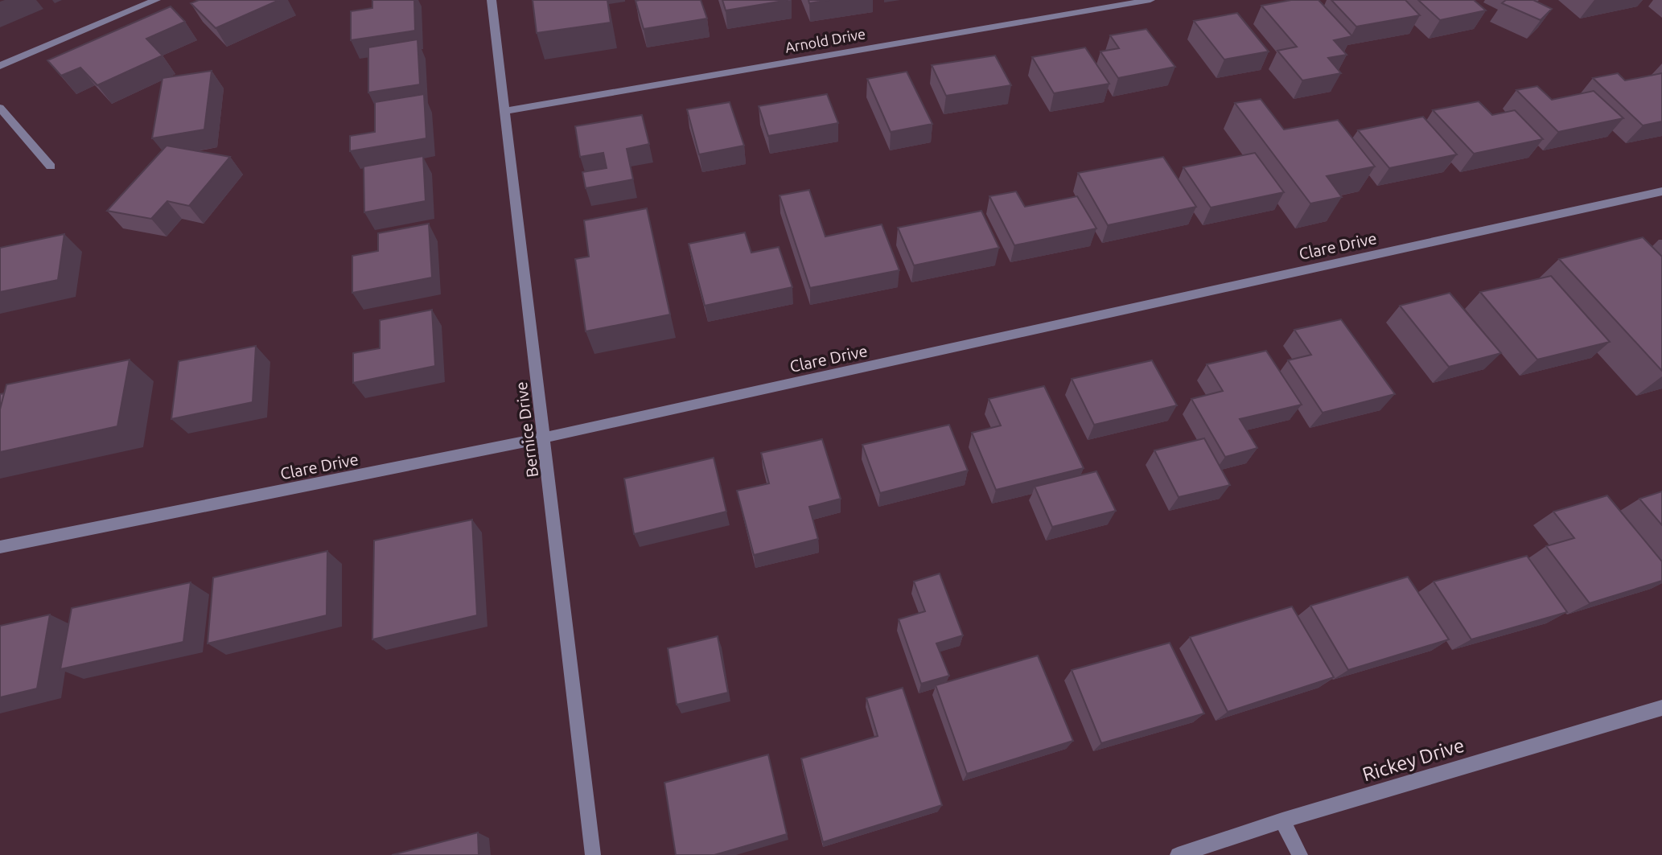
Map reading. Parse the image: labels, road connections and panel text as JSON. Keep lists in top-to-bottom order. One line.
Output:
{"streets":{"street":["Arnold Drive","Clare Drive","Bernice Drive","Rickey Drive"]},"crossings":[["Arnold Drive","Bernice Drive"],["Clare Drive","Bernice Drive"]]}
